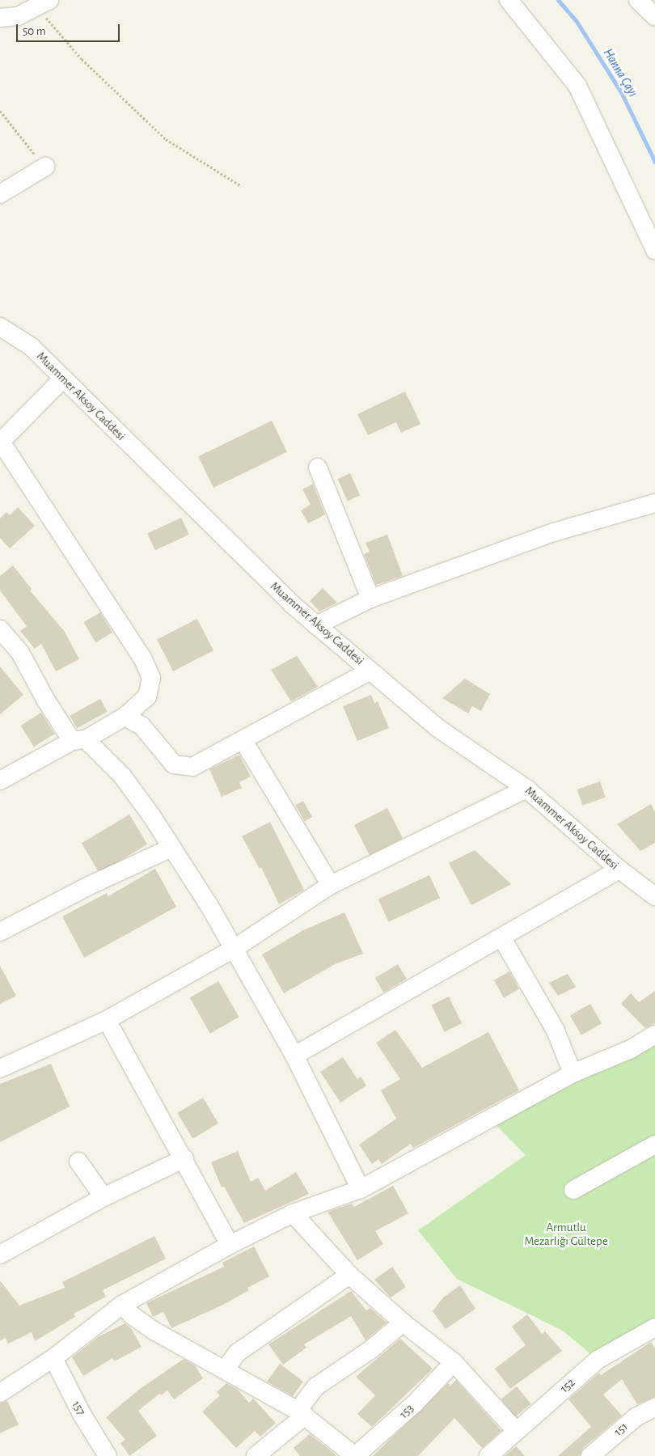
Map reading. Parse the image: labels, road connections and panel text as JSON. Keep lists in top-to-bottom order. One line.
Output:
{"streets":{"street":["Muammer Aksoy Caddesi","152","157","153","151"]},"water":["Hanna Çayı"],"parks":["Armutlu Mezarlığı Gültepe"],"scale_bar":"50 m"}
